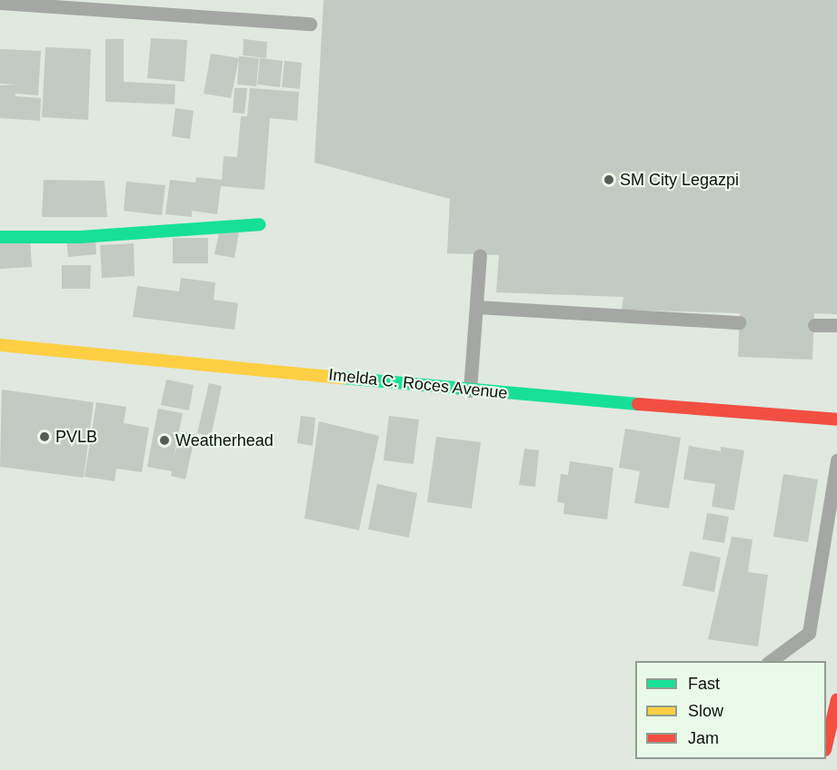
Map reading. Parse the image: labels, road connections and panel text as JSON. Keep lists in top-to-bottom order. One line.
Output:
{"streets":{"main road":["Imelda C. Roces Avenue"]},"places":["SM City Legazpi","PVLB","Weatherhead"],"legend":["Fast","Slow","Jam"]}
